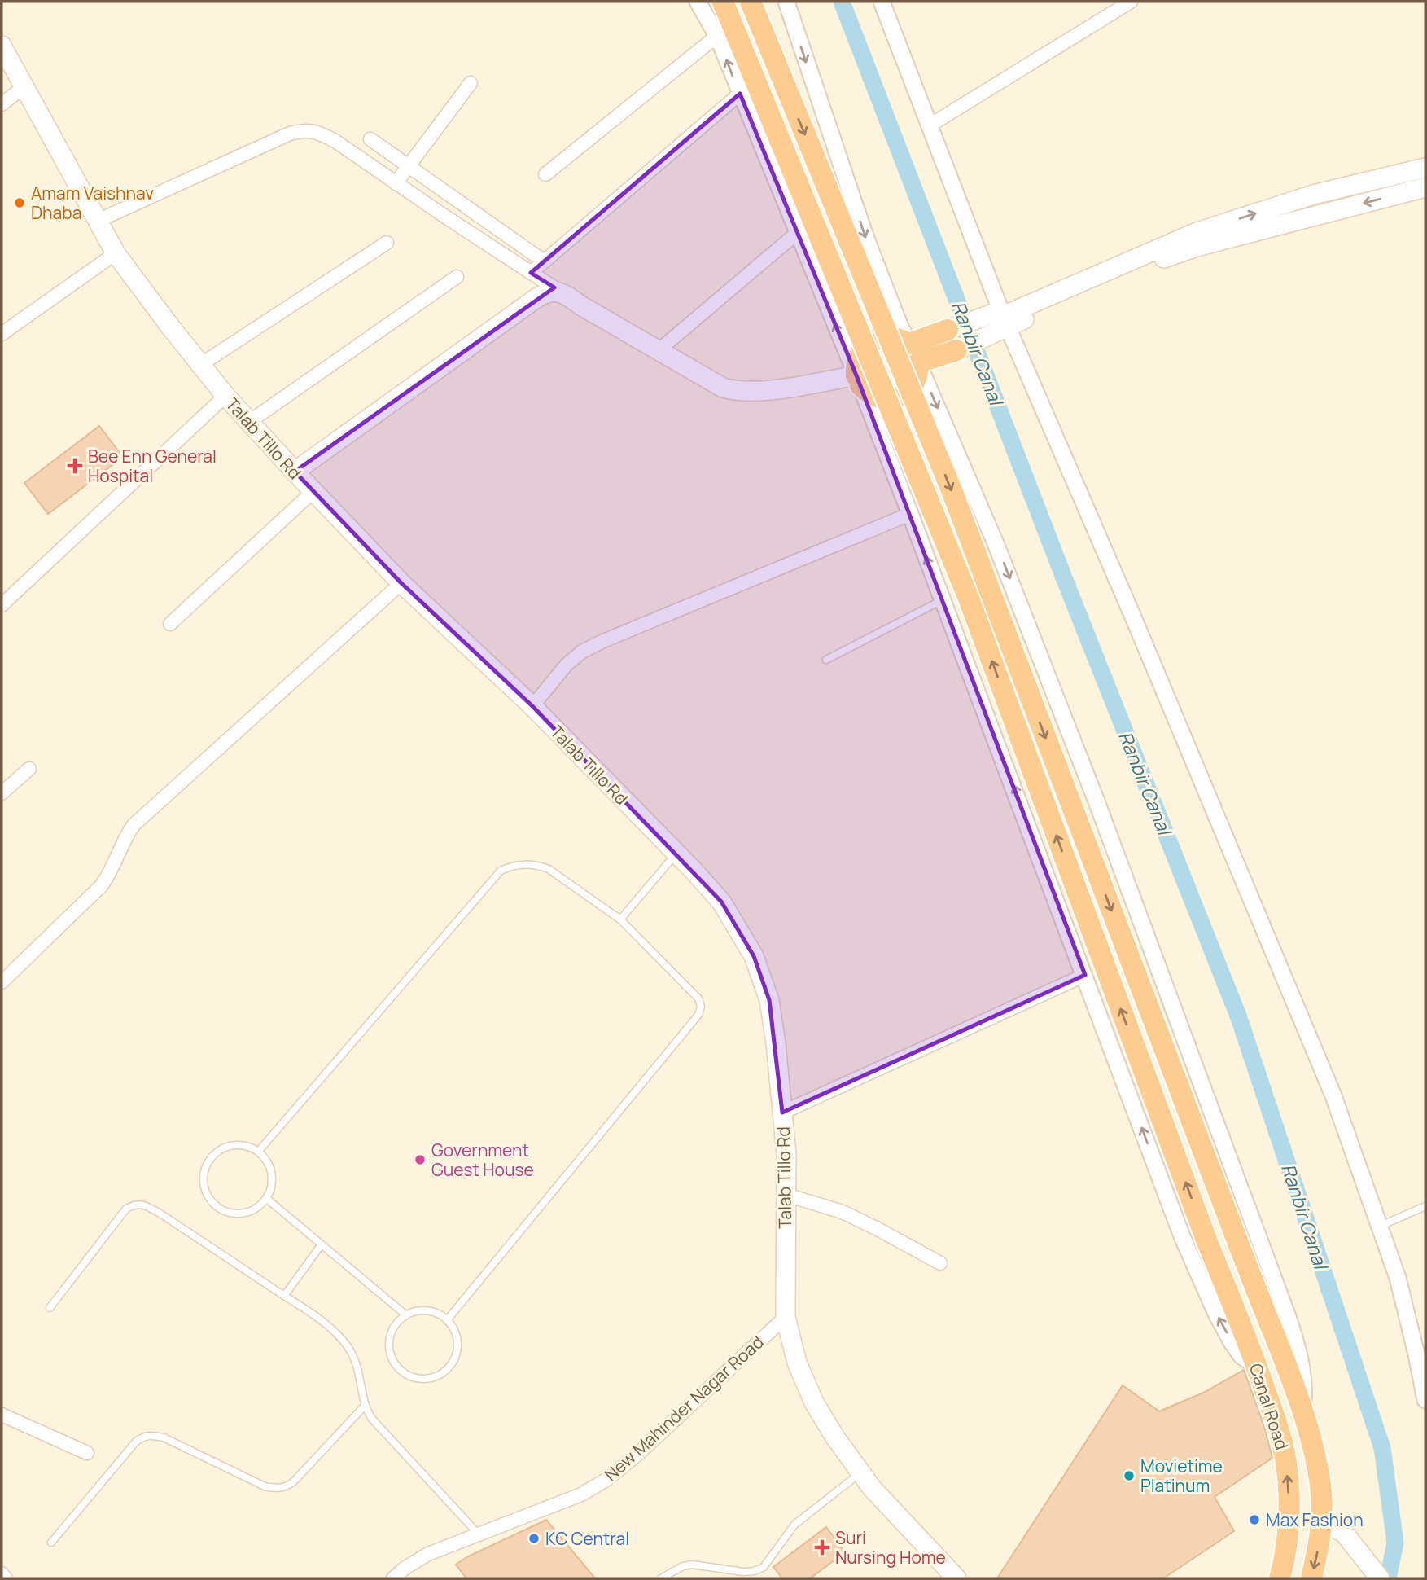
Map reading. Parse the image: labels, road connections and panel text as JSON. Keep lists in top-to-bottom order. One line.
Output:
{"streets":{"highway":["Canal Road"],"main road":["Talab Tillo Rd"],"street":["New Mahinder Nagar Road"]},"crossings":[["Talab Tillo Rd","New Mahinder Nagar Road"]],"water":["Ranbir Canal"],"places":{"other":["Amam Vaishnav Dhaba","Government Guest House","Movietime Platinum","Max Fashion","KC Central"],"health":["Bee Enn General Hospital","Suri Nursing Home"]}}
